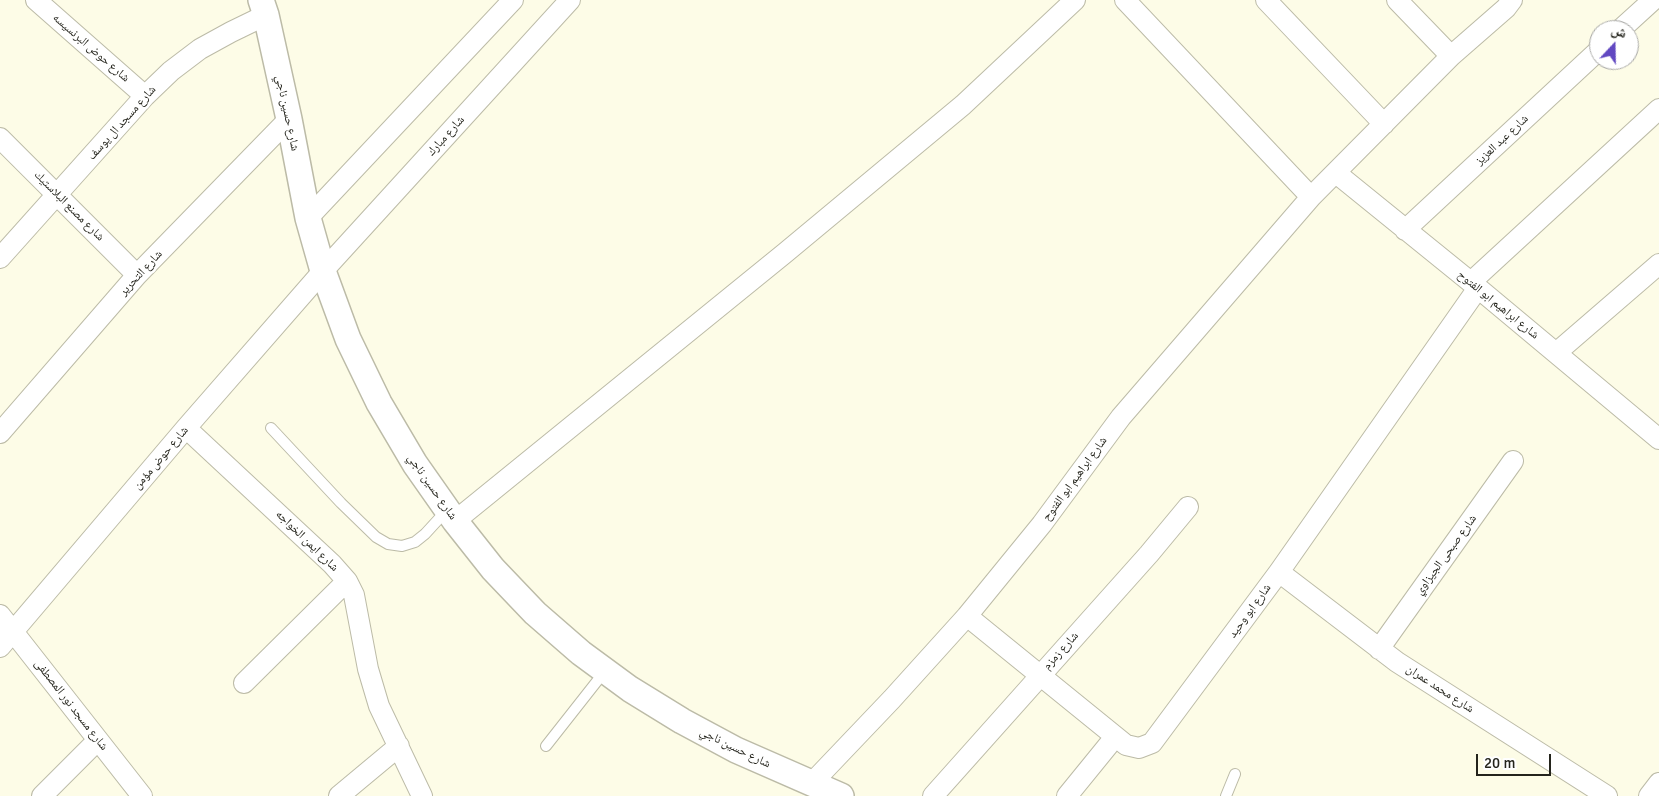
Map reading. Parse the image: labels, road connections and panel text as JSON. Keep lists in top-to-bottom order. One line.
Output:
{"streets":{"street":["شارع حوض البرنسيسه","شارع حسين ناجي","شارع مسجد ال يوسف","شارع مبارك","شارع عبد العزيز","شارع مصنع البلاستيك","شارع التحرير","شارع ابراهيم ابو الفتوح","شارع حوض مؤمن","شارع ايمن الخواجه","شارع صبحى الجيزاوي","شارع ابو وحيد","شارع زمزم","شارع محمد عمران","شارع مسجد نور المصطفى"]},"crossings":[["شارع حوض البرنسيسه","شارع مسجد ال يوسف"],["شارع حسين ناجي","شارع مسجد ال يوسف"],["شارع حسين ناجي","شارع مبارك"],["شارع حسين ناجي","شارع التحرير"],["شارع حسين ناجي","شارع ابراهيم ابو الفتوح"],["شارع حسين ناجي","شارع حوض مؤمن"],["شارع مسجد ال يوسف","شارع مصنع البلاستيك"],["شارع مبارك","شارع حوض مؤمن"],["شارع عبد العزيز","شارع ابراهيم ابو الفتوح"],["شارع مصنع البلاستيك","شارع التحرير"],["شارع ابراهيم ابو الفتوح","شارع ابو وحيد"],["شارع حوض مؤمن","شارع ايمن الخواجه"],["شارع حوض مؤمن","شارع مسجد نور المصطفى"],["شارع صبحى الجيزاوي","شارع محمد عمران"],["شارع ابو وحيد","شارع زمزم"],["شارع ابو وحيد","شارع محمد عمران"]],"scale_bar":"20 m","north":"top"}
